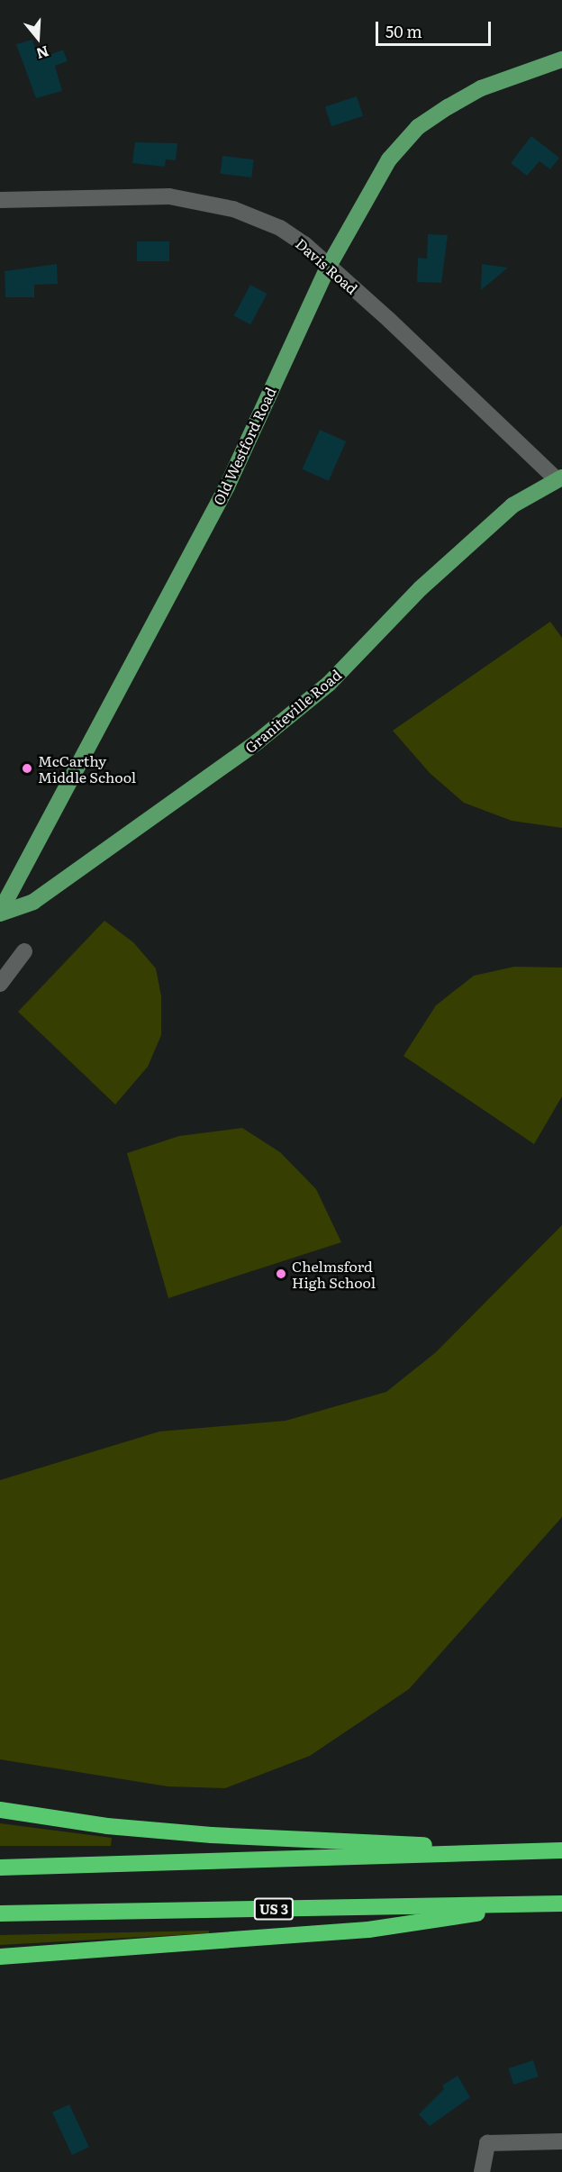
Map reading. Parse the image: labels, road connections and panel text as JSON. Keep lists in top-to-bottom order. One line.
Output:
{"streets":{"highway":["US 3"],"main road":["Old Westford Road","Graniteville Road"],"street":["Davis Road"]},"crossings":[["Davis Road","Old Westford Road"],["Davis Road","Graniteville Road"],["Old Westford Road","Graniteville Road"]],"places":["McCarthy Middle School","Chelmsford High School"],"scale_bar":"50 m","north":"bottom"}
